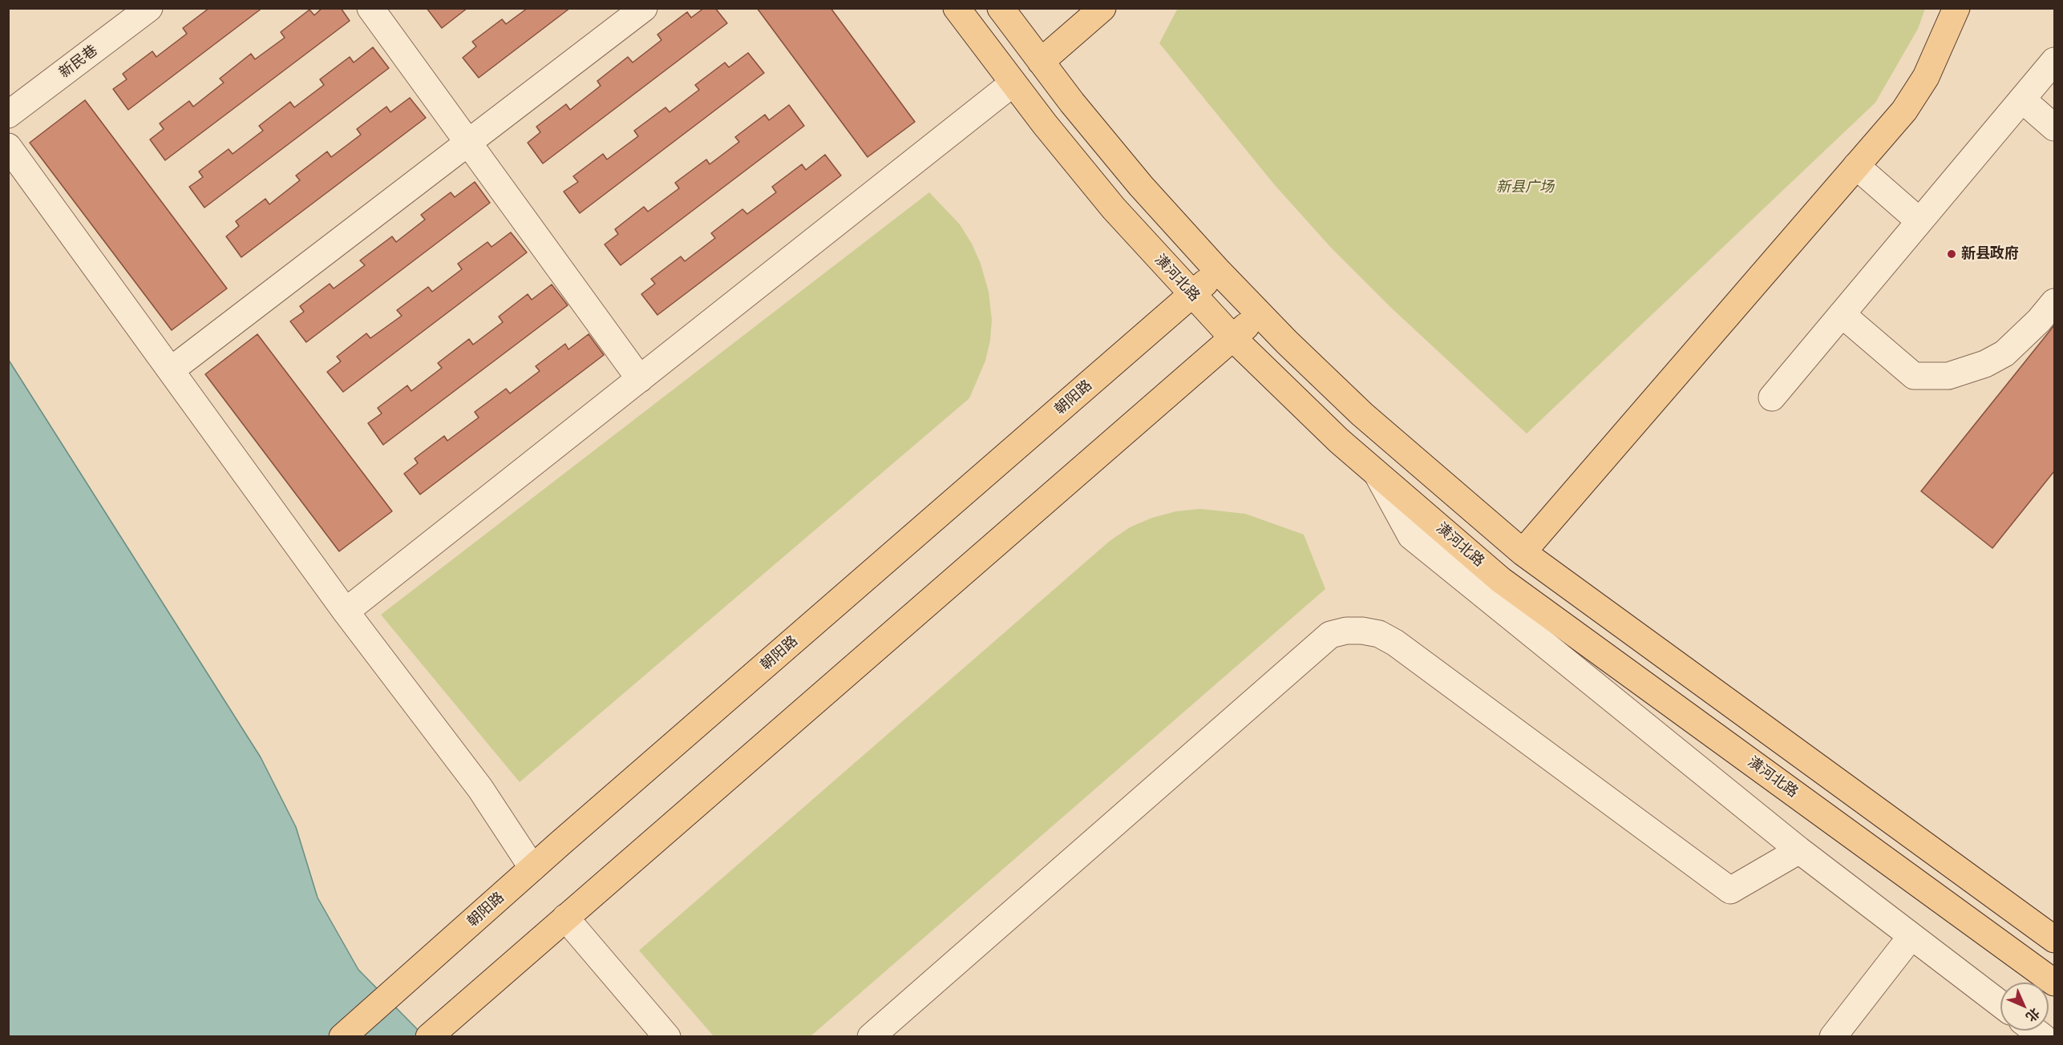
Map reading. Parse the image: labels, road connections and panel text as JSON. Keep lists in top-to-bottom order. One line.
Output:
{"streets":{"main road":["潢河北路","朝阳路"],"street":["新民巷"]},"crossings":[["潢河北路","朝阳路"]],"parks":["新县广场"],"places":["新县政府"],"north":"bottom right"}
